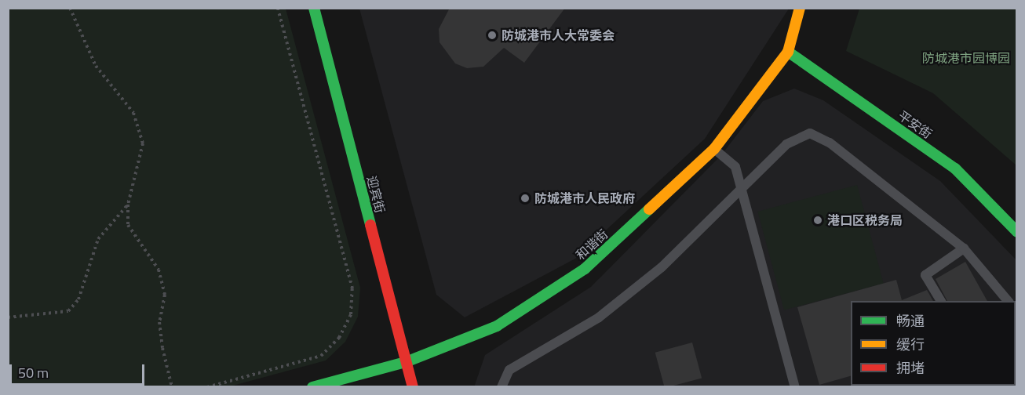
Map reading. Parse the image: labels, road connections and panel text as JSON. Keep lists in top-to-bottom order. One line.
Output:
{"streets":{"street":["平安街","迎宾街","和谐街"]},"crossings":[["平安街","和谐街"],["迎宾街","和谐街"]],"parks":["防城港市园博园"],"places":["防城港市人大常委会","防城港市人民政府","港口区税务局"],"legend":["畅通","缓行","拥堵"],"scale_bar":"50 m"}
